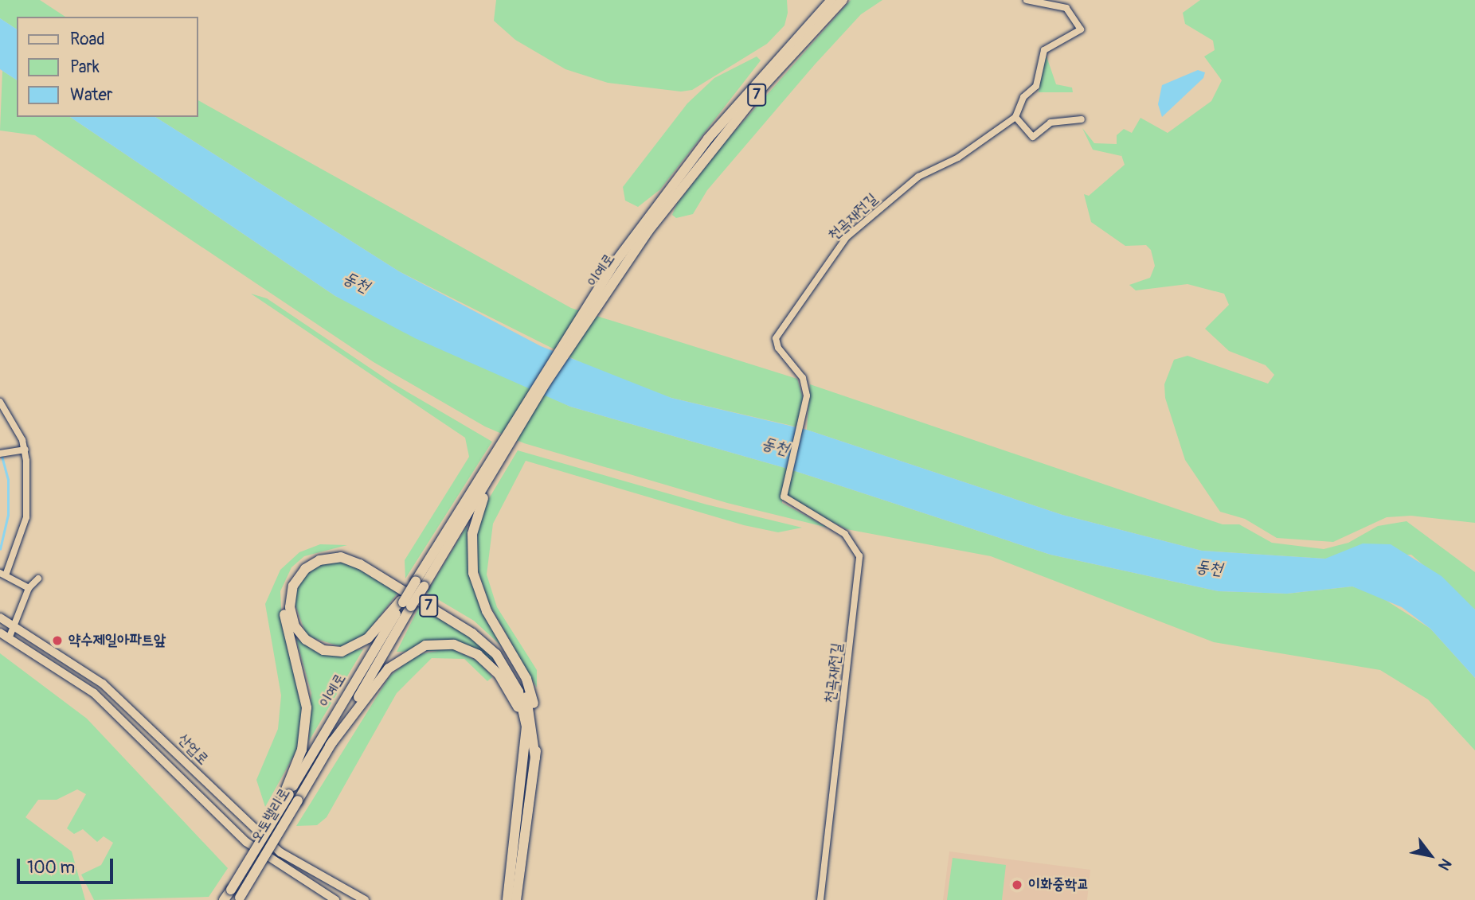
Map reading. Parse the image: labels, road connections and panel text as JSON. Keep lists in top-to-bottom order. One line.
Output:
{"streets":{"highway":["7","이예로","오토밸리로"],"main road":["산업로"],"street":["천곡재전길"]},"crossings":[["7","이예로"],["이예로","오토밸리로"]],"water":["동천"],"places":["약수제일아파트앞","이화중학교"],"legend":["Road","Park","Water"],"scale_bar":"100 m","north":"bottom right"}
